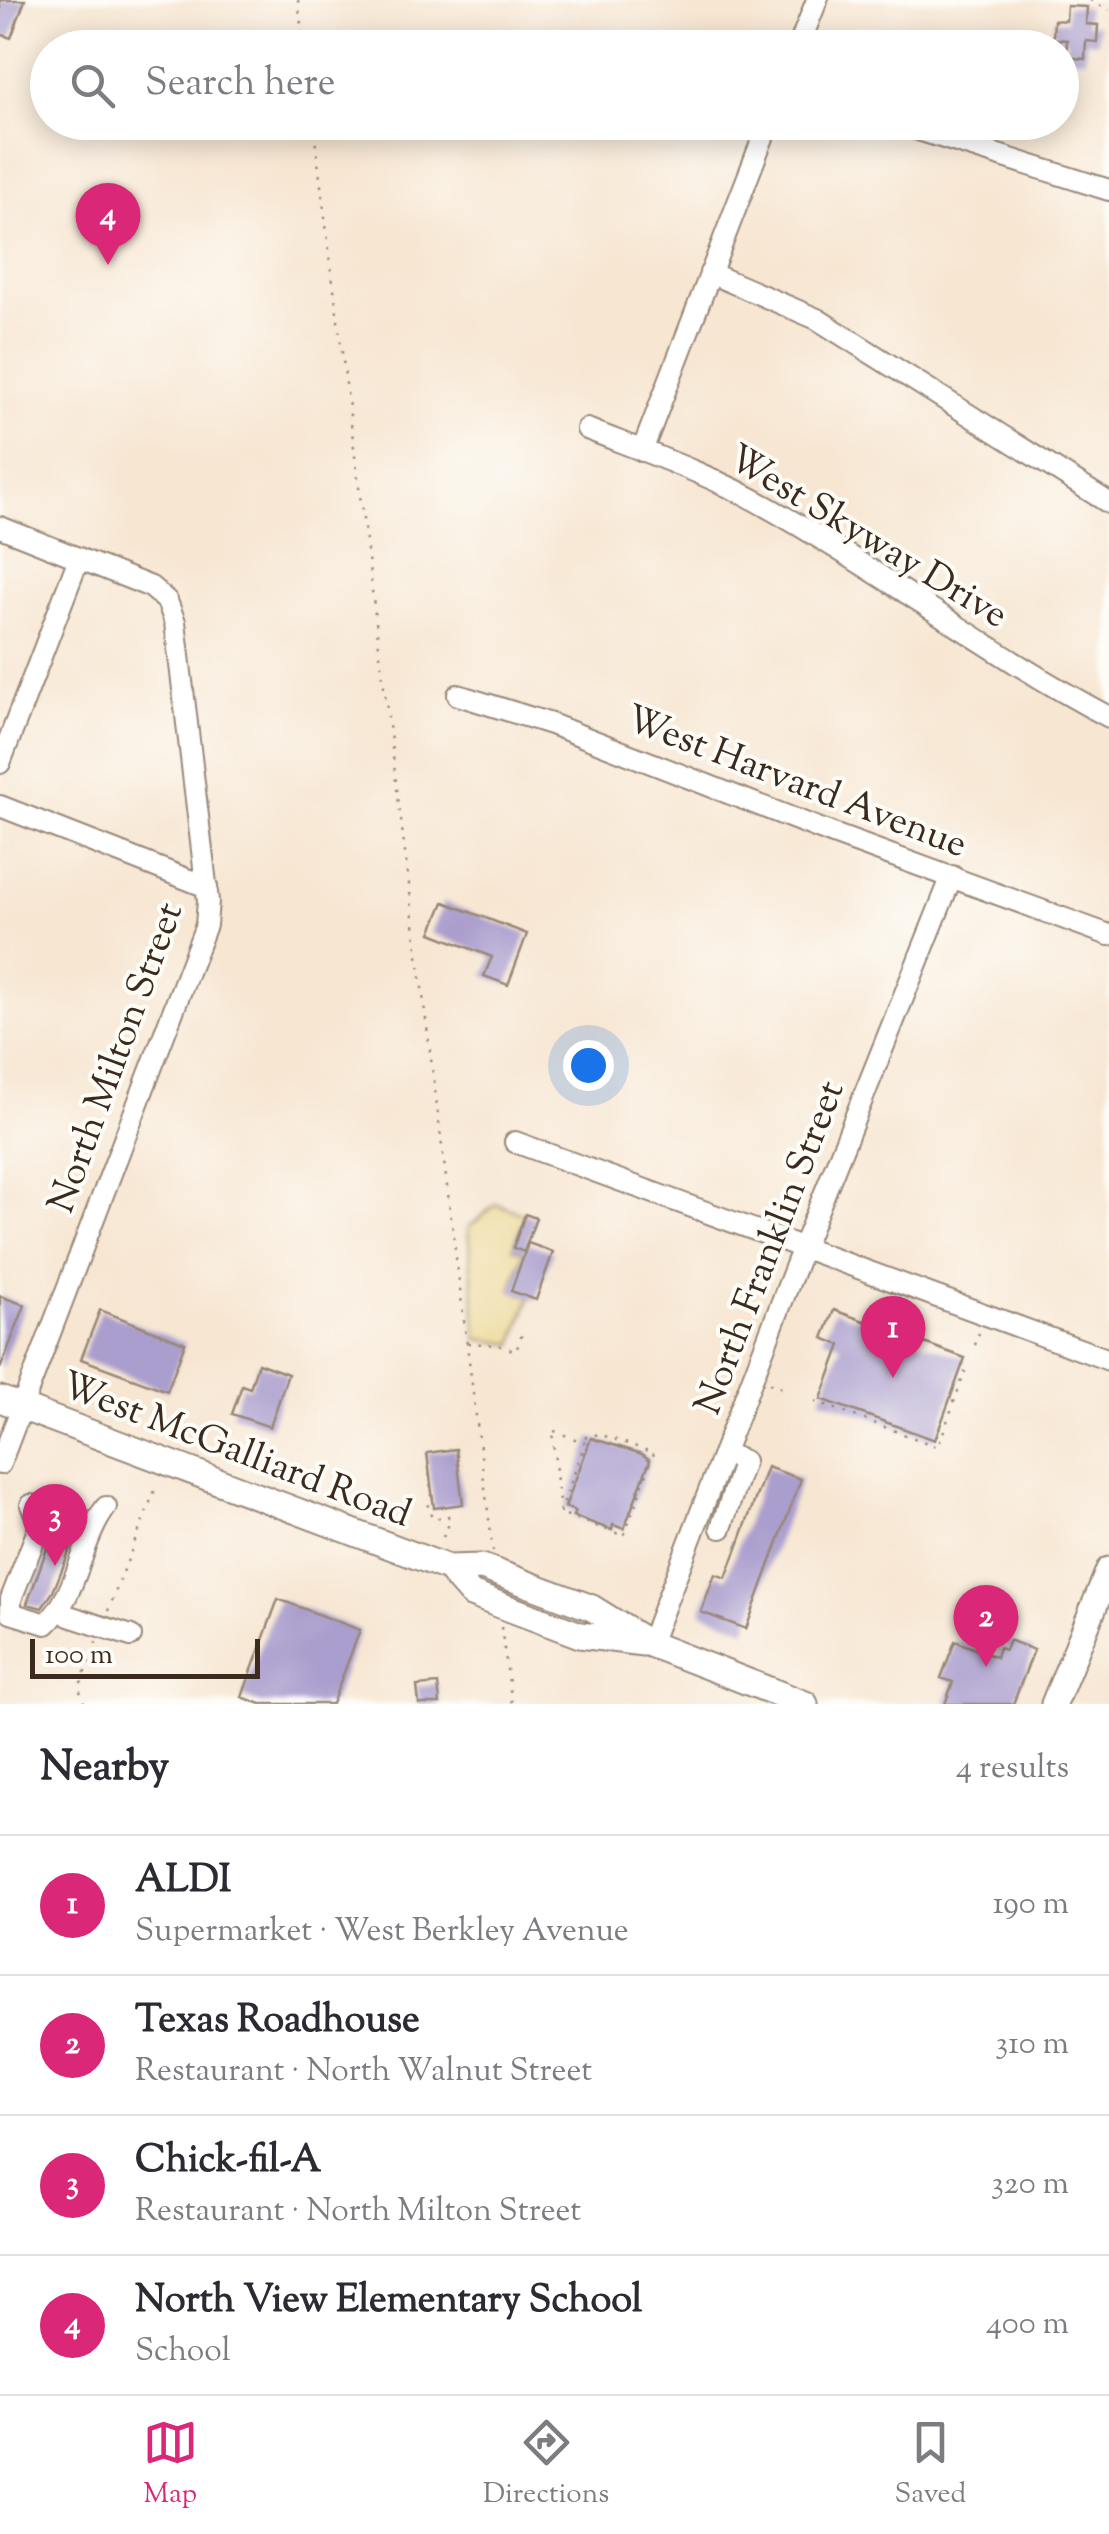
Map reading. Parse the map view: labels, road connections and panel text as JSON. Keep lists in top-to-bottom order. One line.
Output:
{"streets":{"main road":["West McGalliard Road"],"street":["West Skyway Drive","West Harvard Avenue","North Milton Street","North Franklin Street"]},"crossings":[["West Harvard Avenue","North Franklin Street"],["North Milton Street","West McGalliard Road"],["North Franklin Street","West McGalliard Road"]],"scale_bar":"100 m","page":{"search":"Search here","pins":["4","1","3","2"],"scale":"100 m","heading":["Nearby","4 results"],"list":[{"mark":"1","name":"ALDI","note":"Supermarket · West Berkley Avenue","value":"190 m"},{"mark":"2","name":"Texas Roadhouse","note":"Restaurant · North Walnut Street","value":"310 m"},{"mark":"3","name":"Chick-fil-A","note":"Restaurant · North Milton Street","value":"320 m"},{"mark":"4","name":"North View Elementary School","note":"School","value":"400 m"}],"nav":["Map","Directions","Saved"]}}
